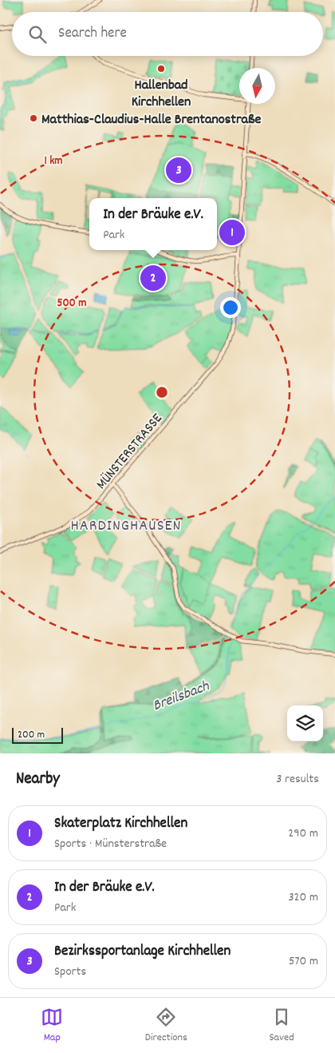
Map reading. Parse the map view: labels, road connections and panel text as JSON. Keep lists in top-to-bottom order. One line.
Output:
{"streets":{"main road":["MÜNSTERSTRASSE"]},"districts":["HARDINGHAUSEN"],"water":["Breilsbach"],"places":["Hallenbad Kirchhellen","Matthias-Claudius-Halle Brentanostraße"],"scale_bar":"200 m","north":"bottom","page":{"search":"Search here","pins":["3","1","2"],"popup":["In der Bräuke e.V.","Park"],"scale":"200 m","heading":["Nearby","3 results"],"list":[{"mark":"1","name":"Skaterplatz Kirchhellen","note":"Sports · Münsterstraße","value":"290 m"},{"mark":"2","name":"In der Bräuke e.V.","note":"Park","value":"320 m"},{"mark":"3","name":"Bezirkssportanlage Kirchhellen","note":"Sports","value":"570 m"}],"nav":["Map","Directions","Saved"]},"rings":["1 km","500 m"]}
